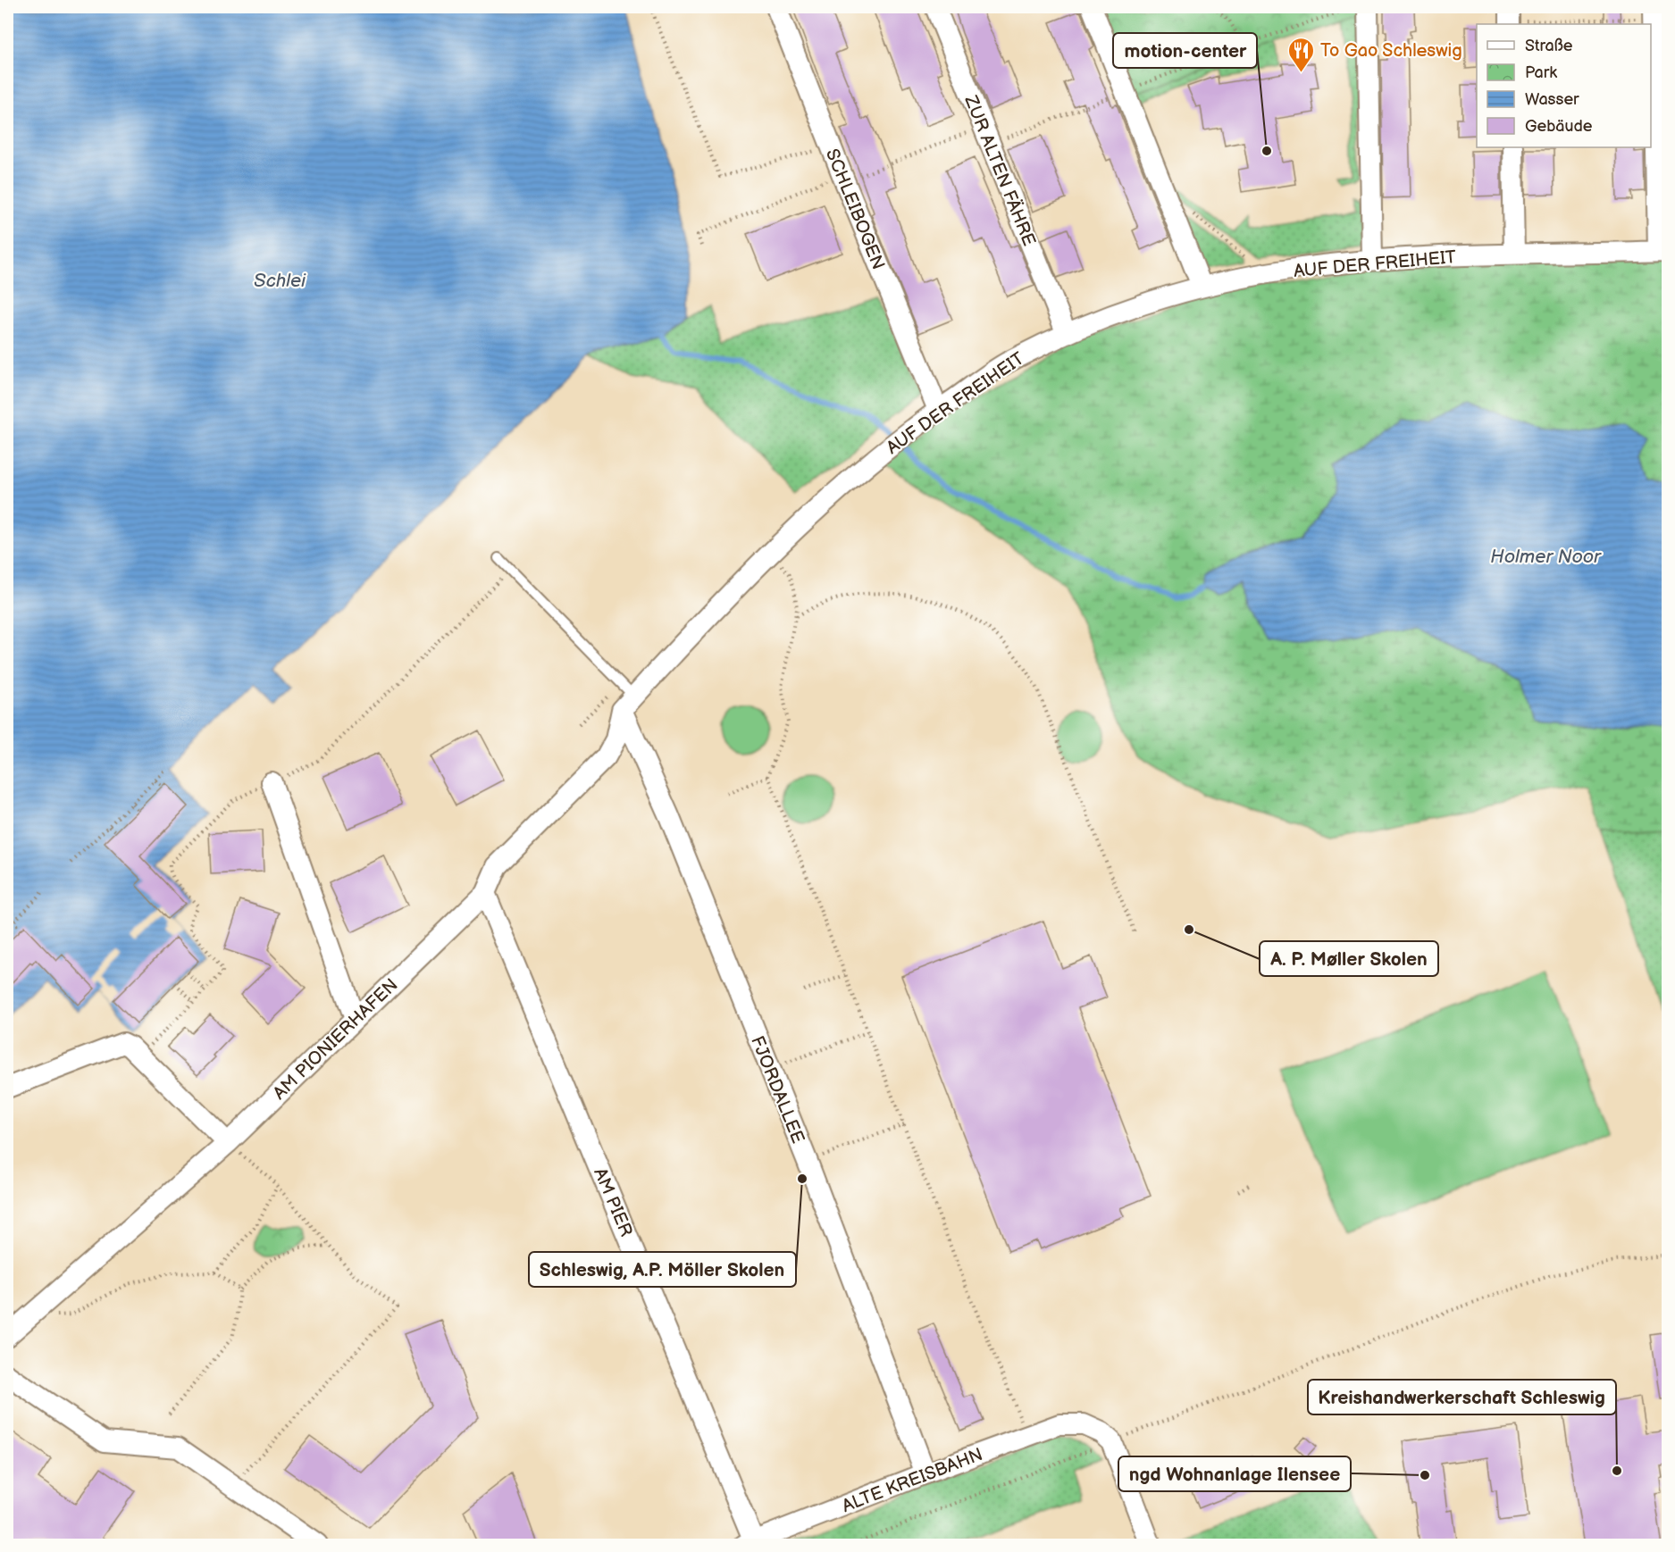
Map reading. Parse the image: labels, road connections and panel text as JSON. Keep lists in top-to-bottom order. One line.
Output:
{"streets":{"street":["ZUR ALTEN FÄHRE","SCHLEIBOGEN","AUF DER FREIHEIT","AM PIONIERHAFEN","FJORDALLEE","AM PIER","ALTE KREISBAHN"]},"crossings":[["ZUR ALTEN FÄHRE","AUF DER FREIHEIT"],["SCHLEIBOGEN","AUF DER FREIHEIT"],["AUF DER FREIHEIT","AM PIONIERHAFEN"],["AUF DER FREIHEIT","FJORDALLEE"],["AM PIONIERHAFEN","FJORDALLEE"],["AM PIONIERHAFEN","AM PIER"],["FJORDALLEE","ALTE KREISBAHN"],["AM PIER","ALTE KREISBAHN"]],"water":["Schlei","Holmer Noor"],"places":{"restaurant":["To Gao Schleswig"],"other":["motion-center","A. P. Møller Skolen","Schleswig, A.P. Möller Skolen","Kreishandwerkerschaft Schleswig","ngd Wohnanlage Ilensee"]},"legend":["Straße","Park","Wasser","Gebäude"]}
